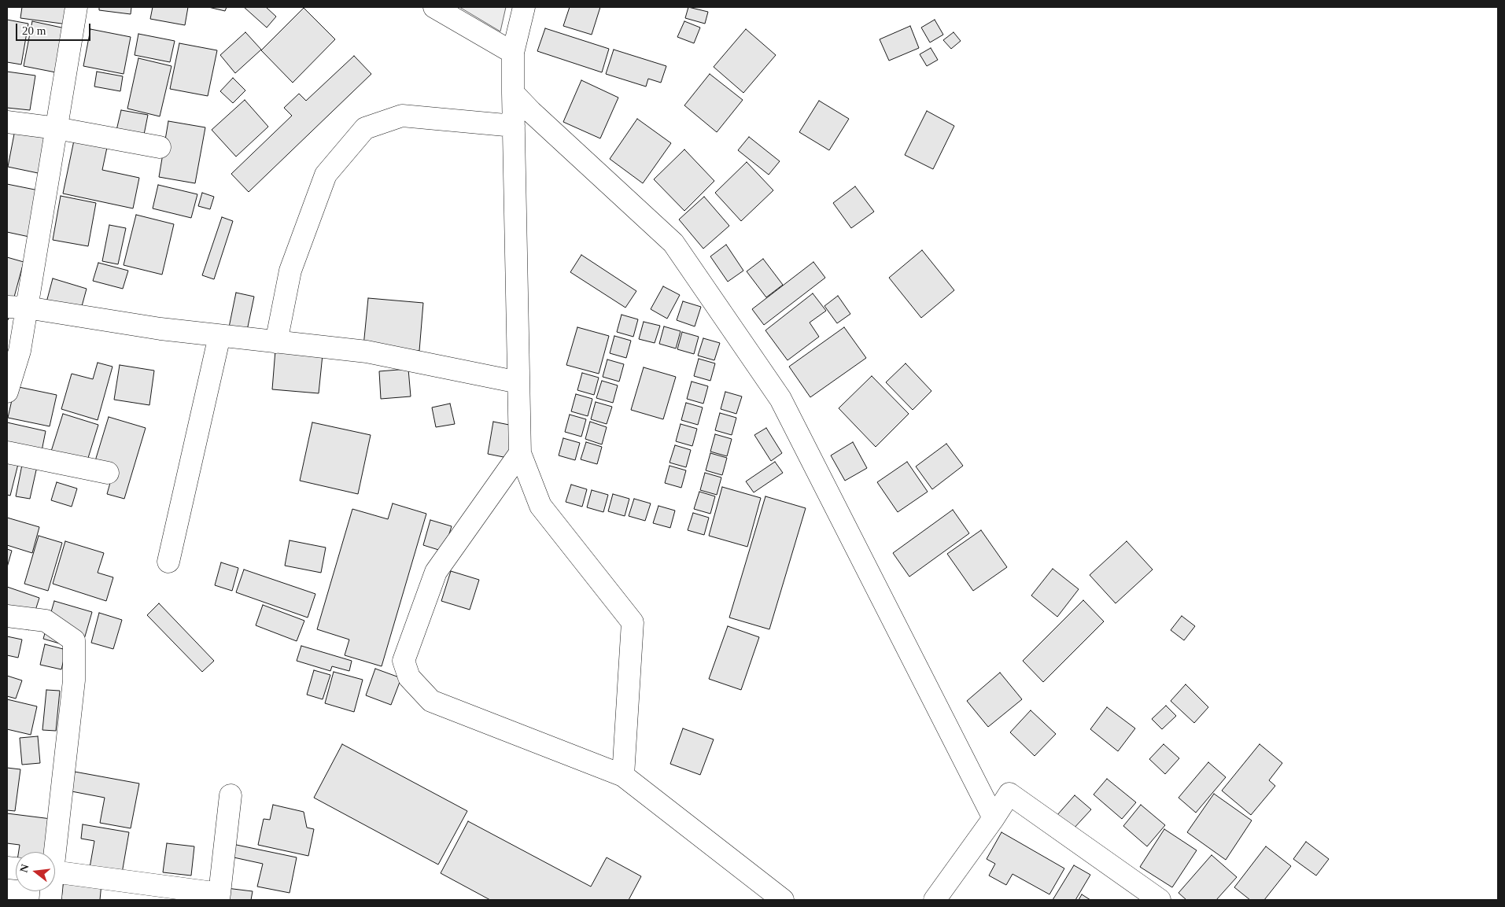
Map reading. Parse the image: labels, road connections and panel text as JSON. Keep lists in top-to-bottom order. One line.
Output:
{"scale_bar":"20 m","north":"left"}
